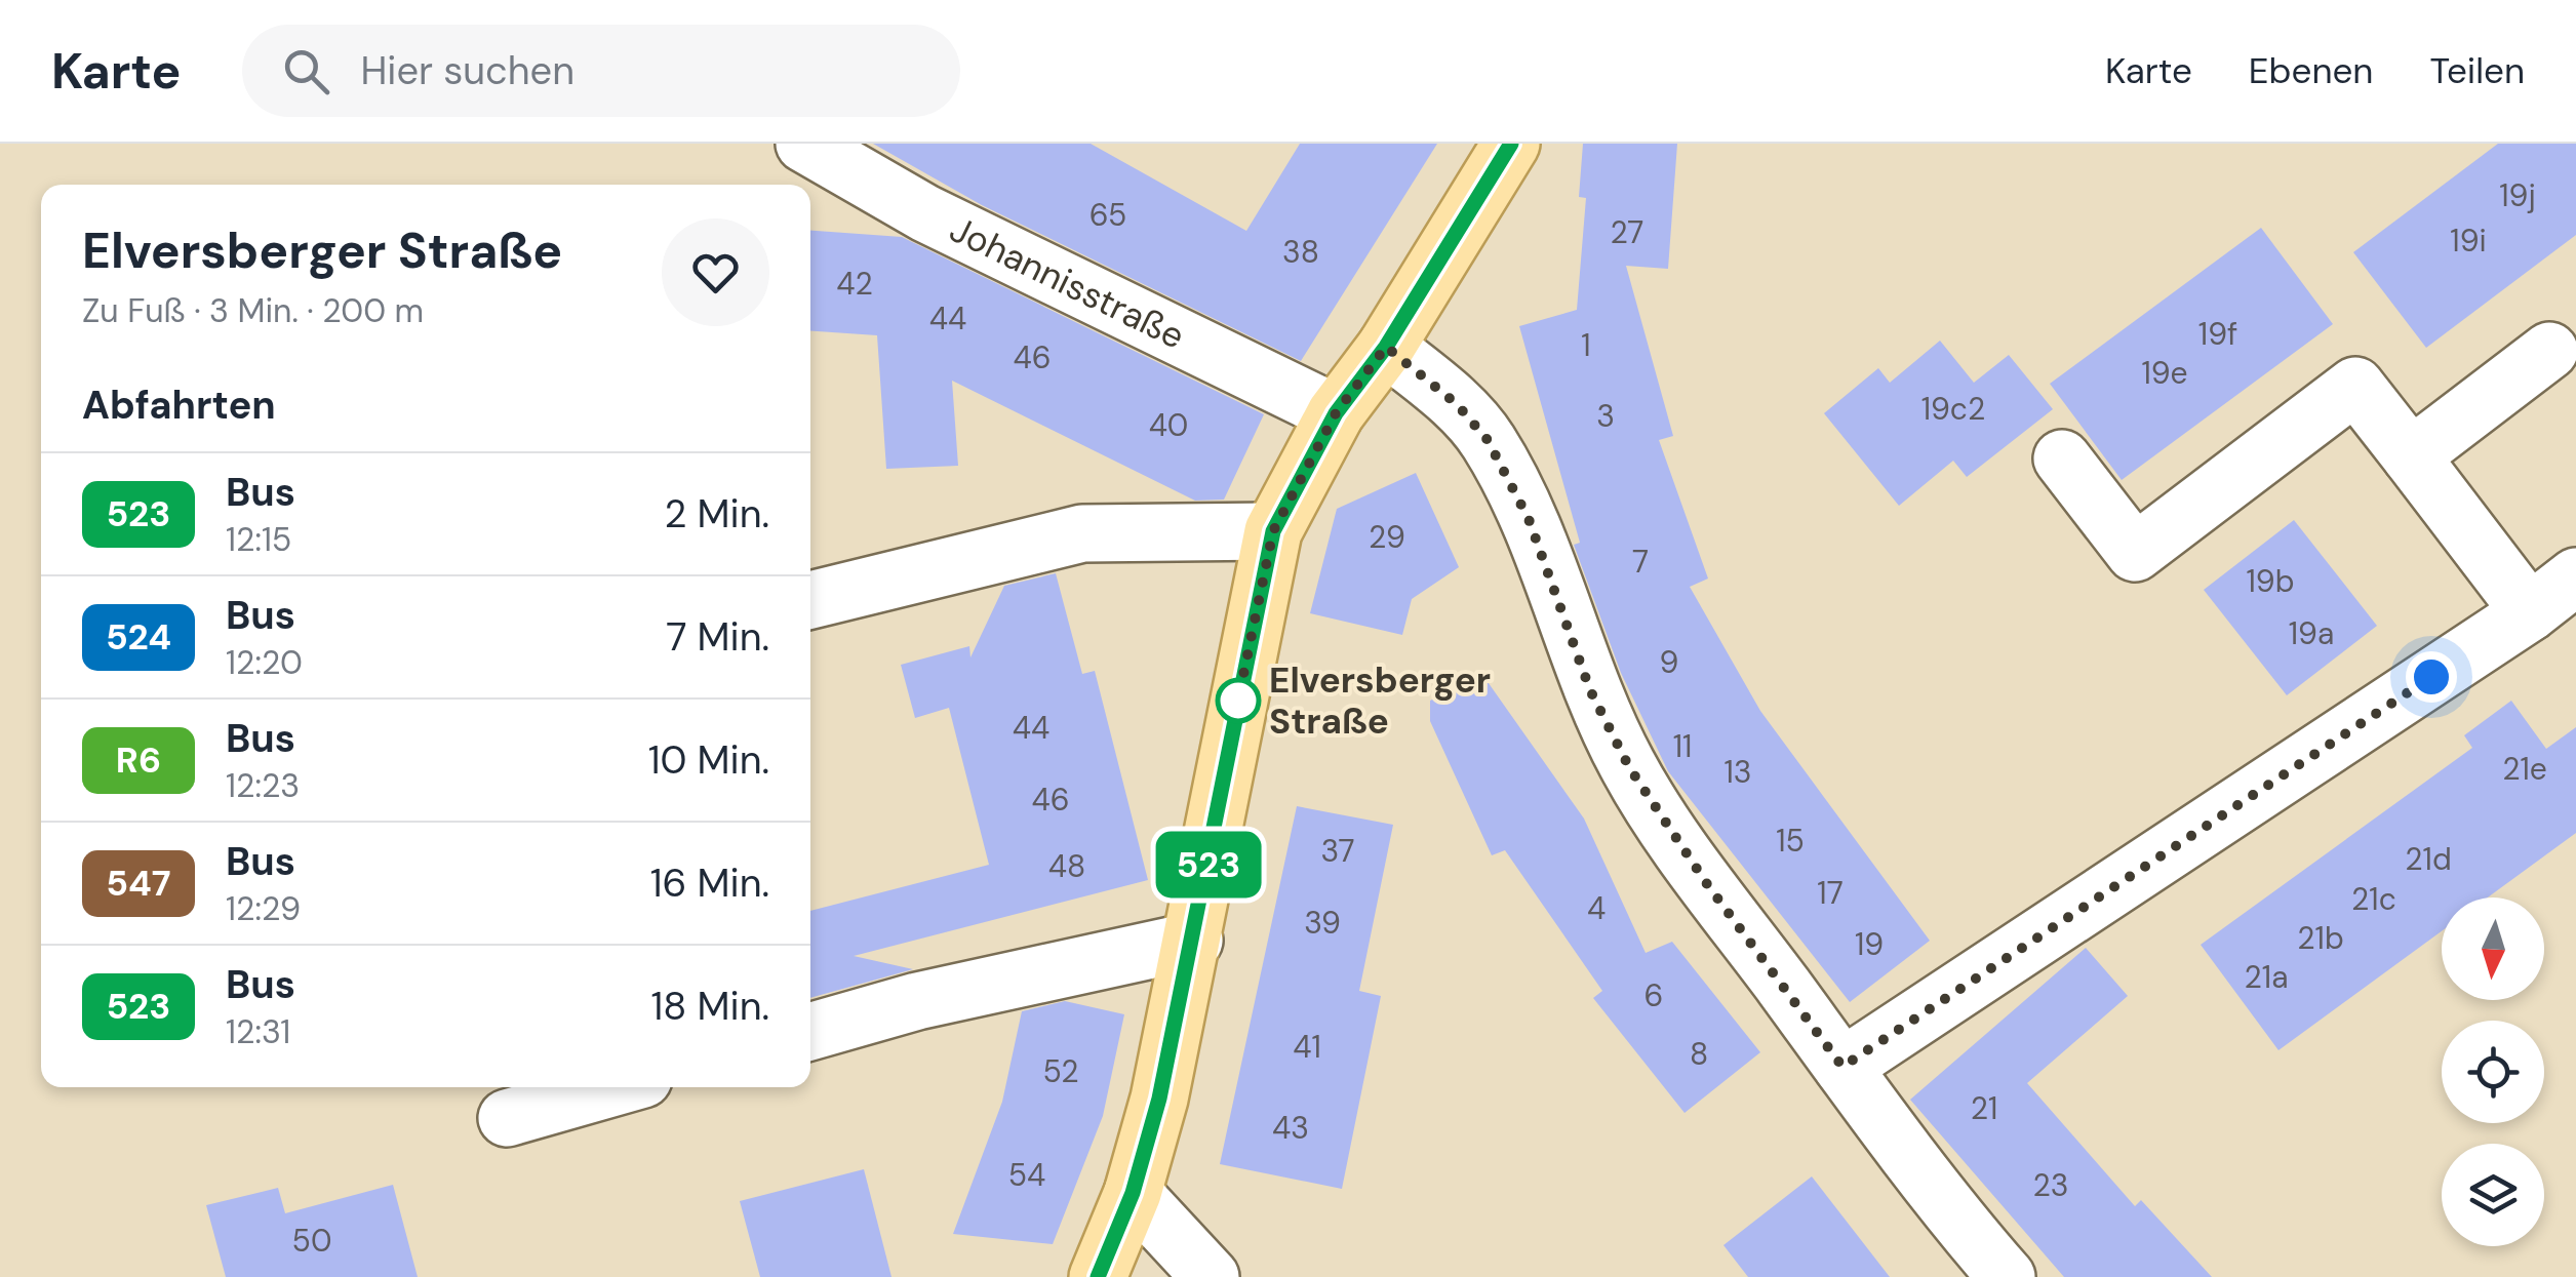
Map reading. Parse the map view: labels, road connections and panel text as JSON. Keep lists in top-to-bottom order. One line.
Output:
{"streets":{"street":["Johannisstraße"]},"places":["Elversberger Straße"],"lines":["bus line 523"],"house_numbers":["19j","65","27","19i","38","42","44","19f","1","46","19e","19c2","3","40","29","7","19b","19a","9","44","11","21e","13","46","15","37","21d","48","17","21c","4","39","21b","19","21a","6","41","8","52","21","43","54","23","50"],"north":"bottom","page":{"header":"Karte","search":"Hier suchen","nav":["Karte","Ebenen","Teilen"],"on_map":"523","heading":[["Elversberger Straße","Zu Fuß · 3 Min. · 200 m"],"Abfahrten"],"list":[{"mark":"523","name":"Bus","note":"12:15","value":"2 Min."},{"mark":"524","name":"Bus","note":"12:20","value":"7 Min."},{"mark":"R6","name":"Bus","note":"12:23","value":"10 Min."},{"mark":"547","name":"Bus","note":"12:29","value":"16 Min."},{"mark":"523","name":"Bus","note":"12:31","value":"18 Min."}]}}
